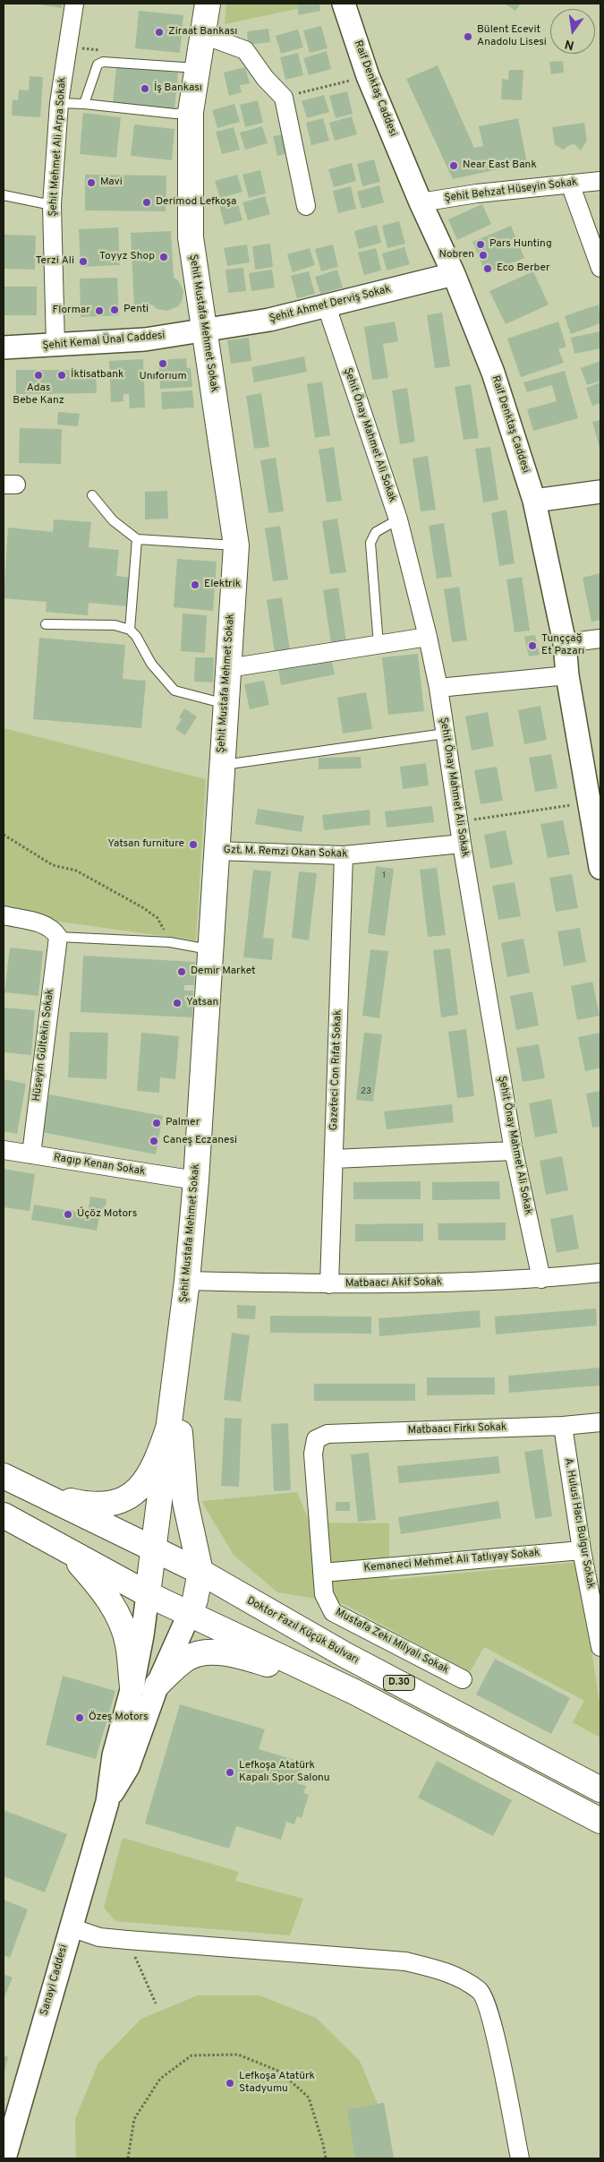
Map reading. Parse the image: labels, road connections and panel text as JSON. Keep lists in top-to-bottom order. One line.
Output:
{"streets":{"main road":["Şehit Mustafa Mehmet Sokak","Doktor Fazıl Küçük Bulvarı","D.30"],"street":["Raif Denktaş Caddesi","Şehit Mehmet Ali Arpa Sokak","Şehit Behzat Hüseyin Sokak","Şehit Ahmet Derviş Sokak","Şehit Kemal Ünal Caddesi","Şehit Önay Mahmet Ali Sokak","Gzt. M. Remzi Okan Sokak","Hüseyin Gültekin Sokak","Gazeteci Con Rıfat Sokak","Ragıp Kenan Sokak","Matbaacı Akif Sokak","Matbaacı Firkı Sokak","A. Hulusi Hacı Bulgur Sokak","Kemaneci Mehmet Ali Tatlıyay Sokak","Mustafa Zeki Milyalı Sokak","Sanayi Caddesi"]},"crossings":[["Raif Denktaş Caddesi","Şehit Behzat Hüseyin Sokak"],["Raif Denktaş Caddesi","Şehit Ahmet Derviş Sokak"],["Şehit Mehmet Ali Arpa Sokak","Şehit Kemal Ünal Caddesi"],["Şehit Ahmet Derviş Sokak","Şehit Mustafa Mehmet Sokak"],["Şehit Ahmet Derviş Sokak","Şehit Kemal Ünal Caddesi"],["Şehit Ahmet Derviş Sokak","Şehit Önay Mahmet Ali Sokak"],["Şehit Mustafa Mehmet Sokak","Şehit Kemal Ünal Caddesi"],["Şehit Mustafa Mehmet Sokak","Gzt. M. Remzi Okan Sokak"],["Şehit Mustafa Mehmet Sokak","Ragıp Kenan Sokak"],["Şehit Mustafa Mehmet Sokak","Matbaacı Akif Sokak"],["Şehit Mustafa Mehmet Sokak","Doktor Fazıl Küçük Bulvarı"],["Şehit Mustafa Mehmet Sokak","D.30"],["Şehit Mustafa Mehmet Sokak","Sanayi Caddesi"],["Şehit Önay Mahmet Ali Sokak","Gzt. M. Remzi Okan Sokak"],["Şehit Önay Mahmet Ali Sokak","Matbaacı Akif Sokak"],["Gzt. M. Remzi Okan Sokak","Gazeteci Con Rıfat Sokak"],["Hüseyin Gültekin Sokak","Ragıp Kenan Sokak"],["Gazeteci Con Rıfat Sokak","Matbaacı Akif Sokak"],["Matbaacı Firkı Sokak","A. Hulusi Hacı Bulgur Sokak"],["Matbaacı Firkı Sokak","Mustafa Zeki Milyalı Sokak"],["A. Hulusi Hacı Bulgur Sokak","Kemaneci Mehmet Ali Tatlıyay Sokak"],["Kemaneci Mehmet Ali Tatlıyay Sokak","Mustafa Zeki Milyalı Sokak"],["D.30","Sanayi Caddesi"]],"places":["Ziraat Bankası","Bülent Ecevit Anadolu Lisesi","İş Bankası","Near East Bank","Mavi","Derimod Lefkoşa","Pars Hunting","Nobren","Toyyz Shop","Terzi Ali","Eco Berber","Penti","Flormar","Unıforıum","Adas Bebe Kanz","İktisatbank","Elektrik","Tunççağ Et Pazarı","Yatsan furniture","Demir Market","Yatsan","Palmer","Caneş Eczanesi","Úçöz Motors","Özeş Motors","Lefkoşa Atatürk Kapalı Spor Salonu","Lefkoşa Atatürk Stadyumu"],"house_numbers":["1","23"],"north":"bottom"}
